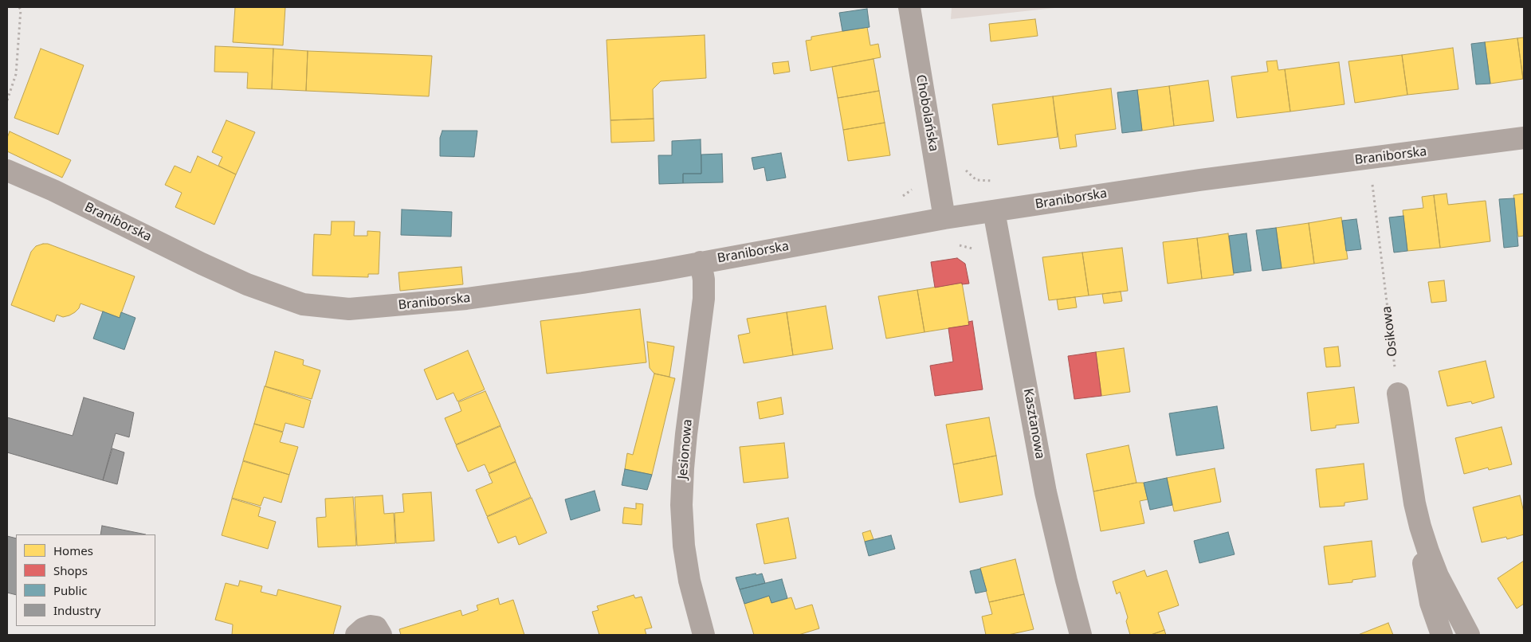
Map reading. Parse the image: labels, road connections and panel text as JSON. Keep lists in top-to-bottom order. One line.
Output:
{"streets":{"street":["Chobolańska","Braniborska","Kasztanowa","Jesionowa"],"path":["Osikowa"]},"crossings":[["Chobolańska","Braniborska"],["Braniborska","Osikowa"],["Braniborska","Kasztanowa"],["Braniborska","Jesionowa"]],"legend":["Homes","Shops","Public","Industry"]}
